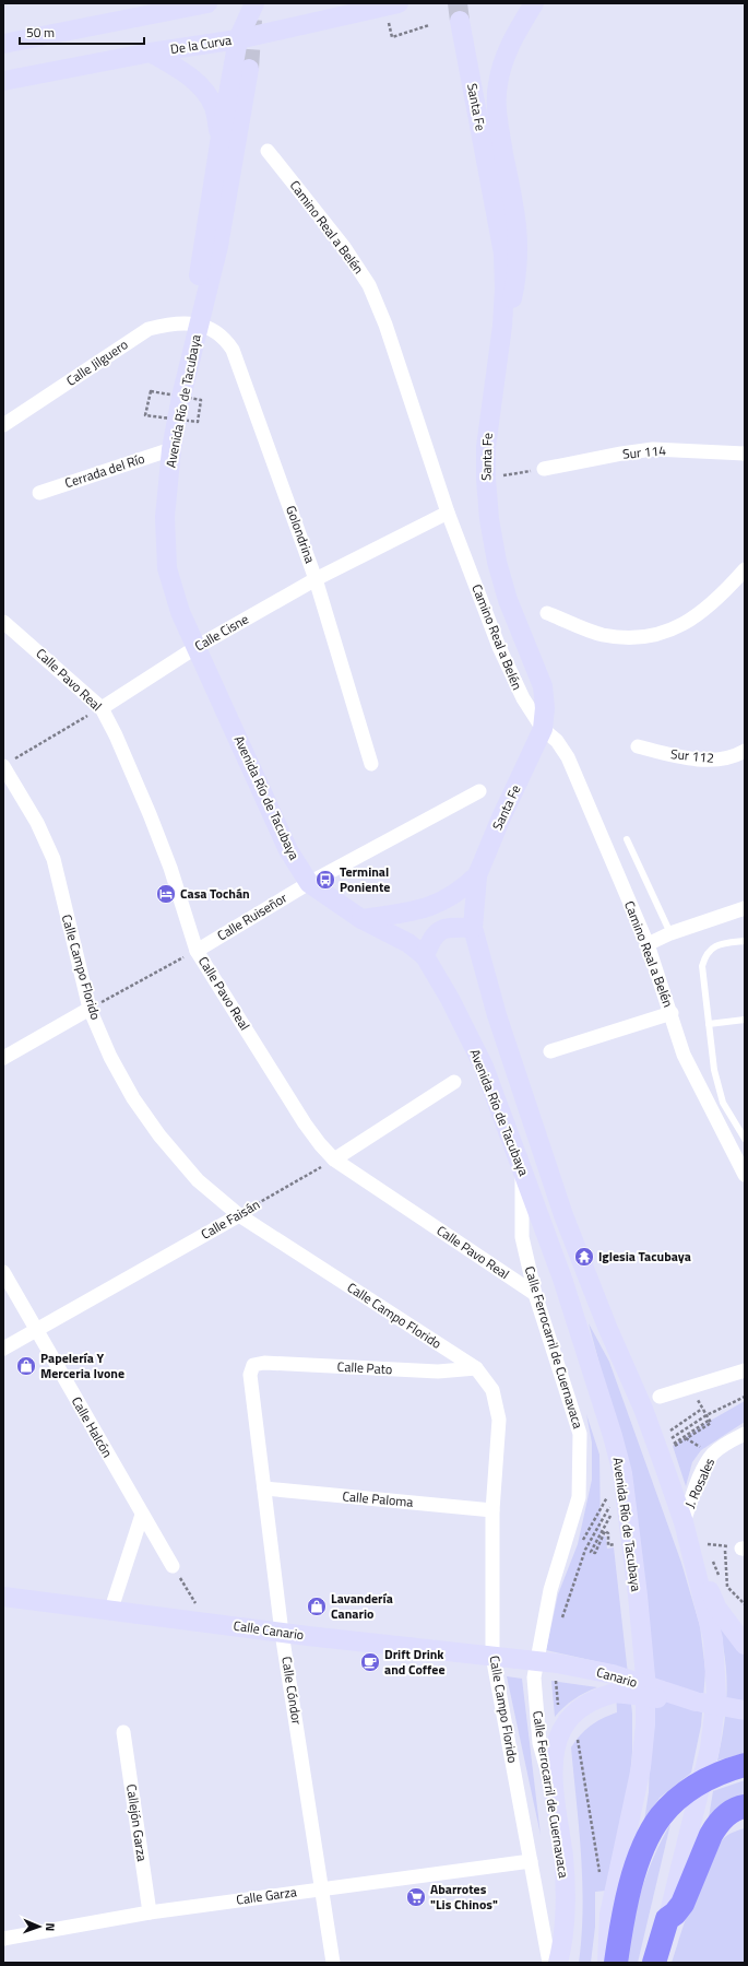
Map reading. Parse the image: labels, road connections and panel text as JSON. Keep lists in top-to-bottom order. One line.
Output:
{"streets":{"main road":["De la Curva","Santa Fe","Avenida Río de Tacubaya","Calle Ferrocarril de Cuernavaca","Calle Canario","Canario"],"street":["Camino Real a Belén","Calle Jilguero","Sur 114","Cerrada del Río","Golondrina","Calle Cisne","Calle Pavo Real","Sur 112","Calle Ruiseñor","Calle Campo Florido","Calle Faisán","Calle Pato","Calle Halcón","J. Rosales","Calle Paloma","Calle Cóndor","Callejón Garza","Calle Garza"]},"crossings":[["Santa Fe","Camino Real a Belén"],["Santa Fe","Avenida Río de Tacubaya"],["Camino Real a Belén","Calle Cisne"],["Calle Jilguero","Avenida Río de Tacubaya"],["Calle Jilguero","Golondrina"],["Avenida Río de Tacubaya","Cerrada del Río"],["Avenida Río de Tacubaya","Golondrina"],["Avenida Río de Tacubaya","Calle Cisne"],["Avenida Río de Tacubaya","Calle Ruiseñor"],["Avenida Río de Tacubaya","Calle Ferrocarril de Cuernavaca"],["Avenida Río de Tacubaya","J. Rosales"],["Golondrina","Calle Cisne"],["Calle Cisne","Calle Pavo Real"],["Calle Pavo Real","Calle Ruiseñor"],["Calle Pavo Real","Calle Faisán"],["Calle Pavo Real","Calle Ferrocarril de Cuernavaca"],["Calle Campo Florido","Calle Faisán"],["Calle Campo Florido","Calle Pato"],["Calle Campo Florido","Calle Paloma"],["Calle Campo Florido","Calle Canario"],["Calle Campo Florido","Calle Garza"],["Calle Faisán","Calle Halcón"],["Calle Ferrocarril de Cuernavaca","Calle Canario"],["Calle Ferrocarril de Cuernavaca","Canario"],["Calle Pato","Calle Cóndor"],["Calle Paloma","Calle Cóndor"],["Calle Canario","Canario"],["Calle Canario","Calle Cóndor"],["Calle Cóndor","Calle Garza"],["Callejón Garza","Calle Garza"]],"places":{"bus stop":["Terminal Poniente"],"hotel":["Casa Tochán"],"temple":["Iglesia Tacubaya"],"shop":["Papelería Y Merceria Ivone","Lavandería Canario"],"cafe":["Drift Drink and Coffee"],"supermarket":["Abarrotes \"Lis Chinos\""]},"scale_bar":"50 m","north":"right"}
